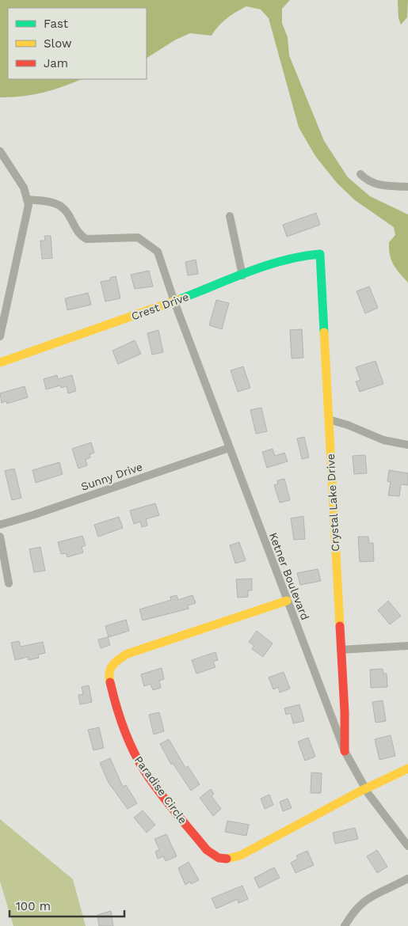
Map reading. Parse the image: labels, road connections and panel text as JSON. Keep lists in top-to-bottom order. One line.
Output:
{"streets":{"street":["Crest Drive","Sunny Drive","Crystal Lake Drive","Ketner Boulevard","Paradise Circle"]},"crossings":[["Crest Drive","Crystal Lake Drive"],["Crest Drive","Ketner Boulevard"],["Sunny Drive","Ketner Boulevard"],["Crystal Lake Drive","Ketner Boulevard"],["Ketner Boulevard","Paradise Circle"]],"legend":["Fast","Slow","Jam"],"scale_bar":"100 m"}
